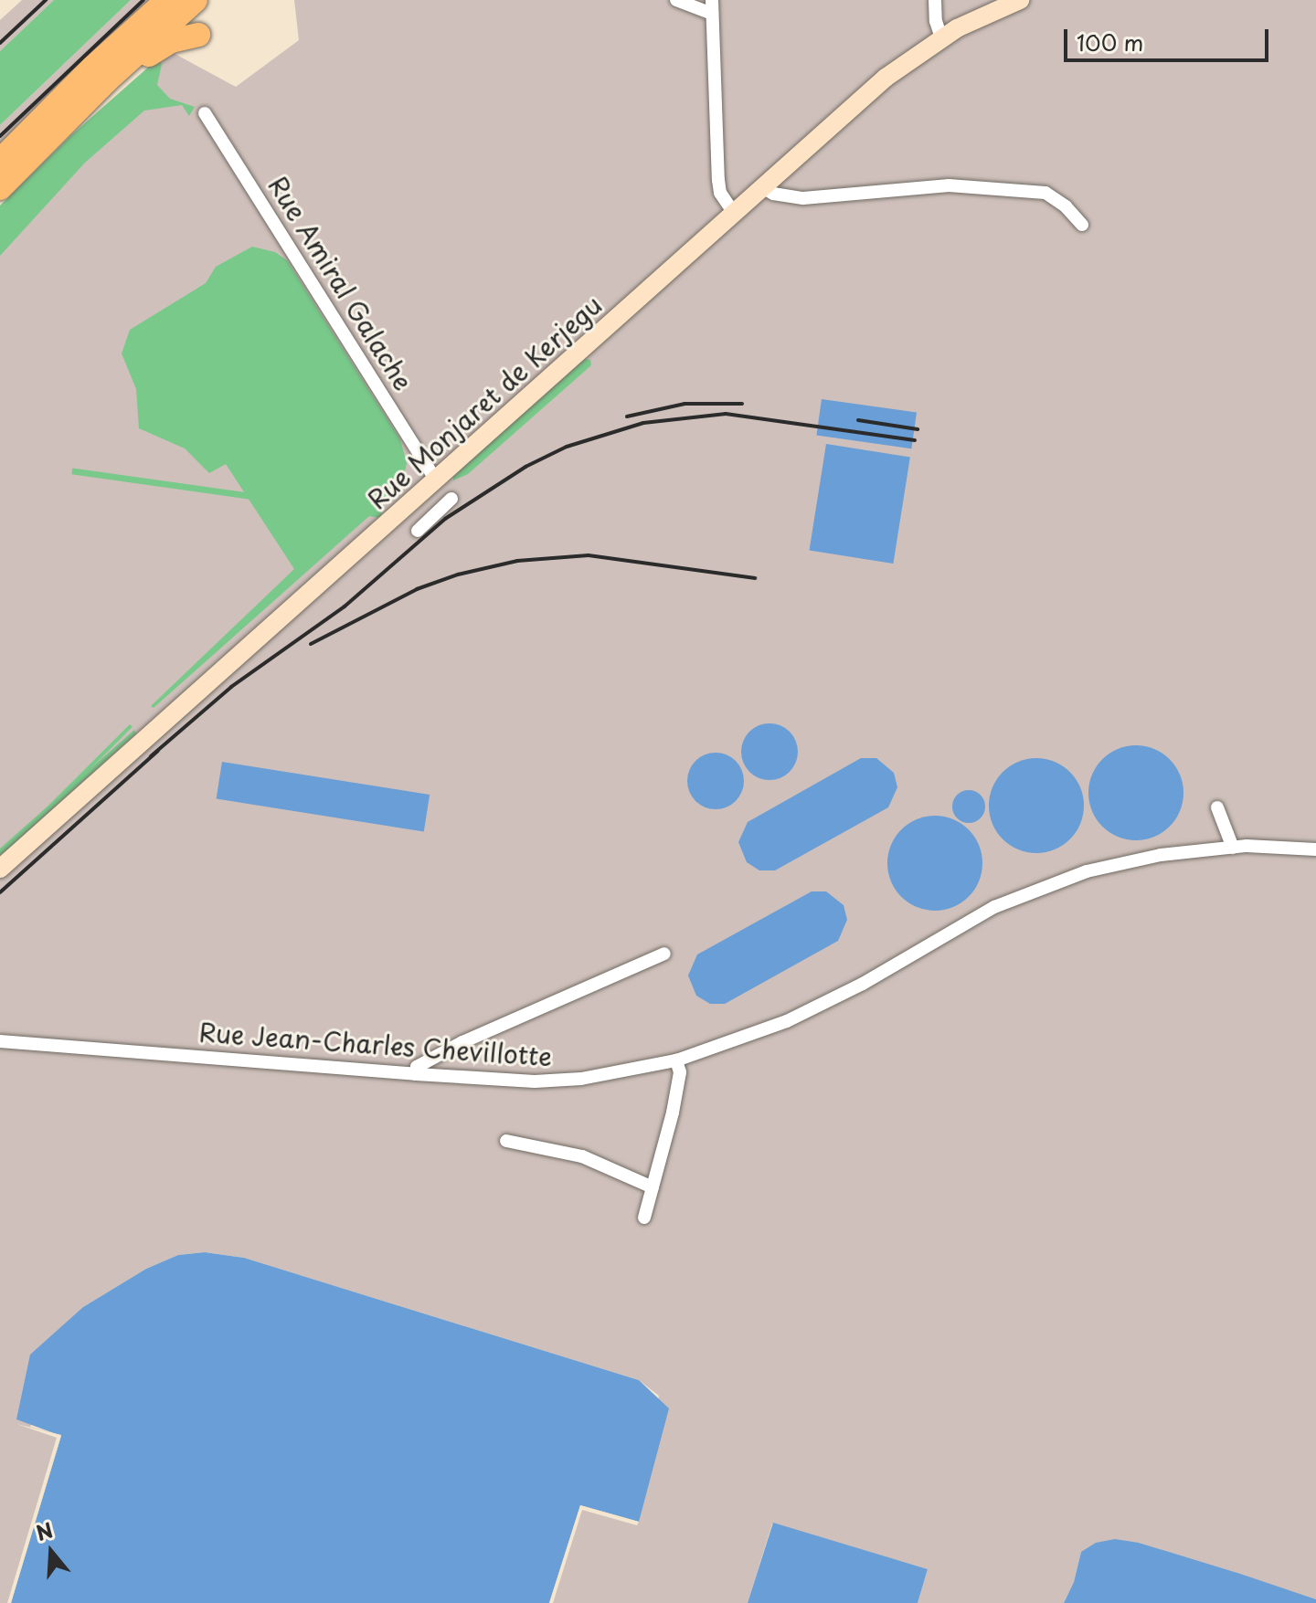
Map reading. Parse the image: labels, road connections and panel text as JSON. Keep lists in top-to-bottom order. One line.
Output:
{"streets":{"street":["Rue Amiral Galache","Rue Monjaret de Kerjegu","Rue Jean-Charles Chevillotte"]},"crossings":[["Rue Amiral Galache","Rue Monjaret de Kerjegu"]],"scale_bar":"100 m","north":"top"}
